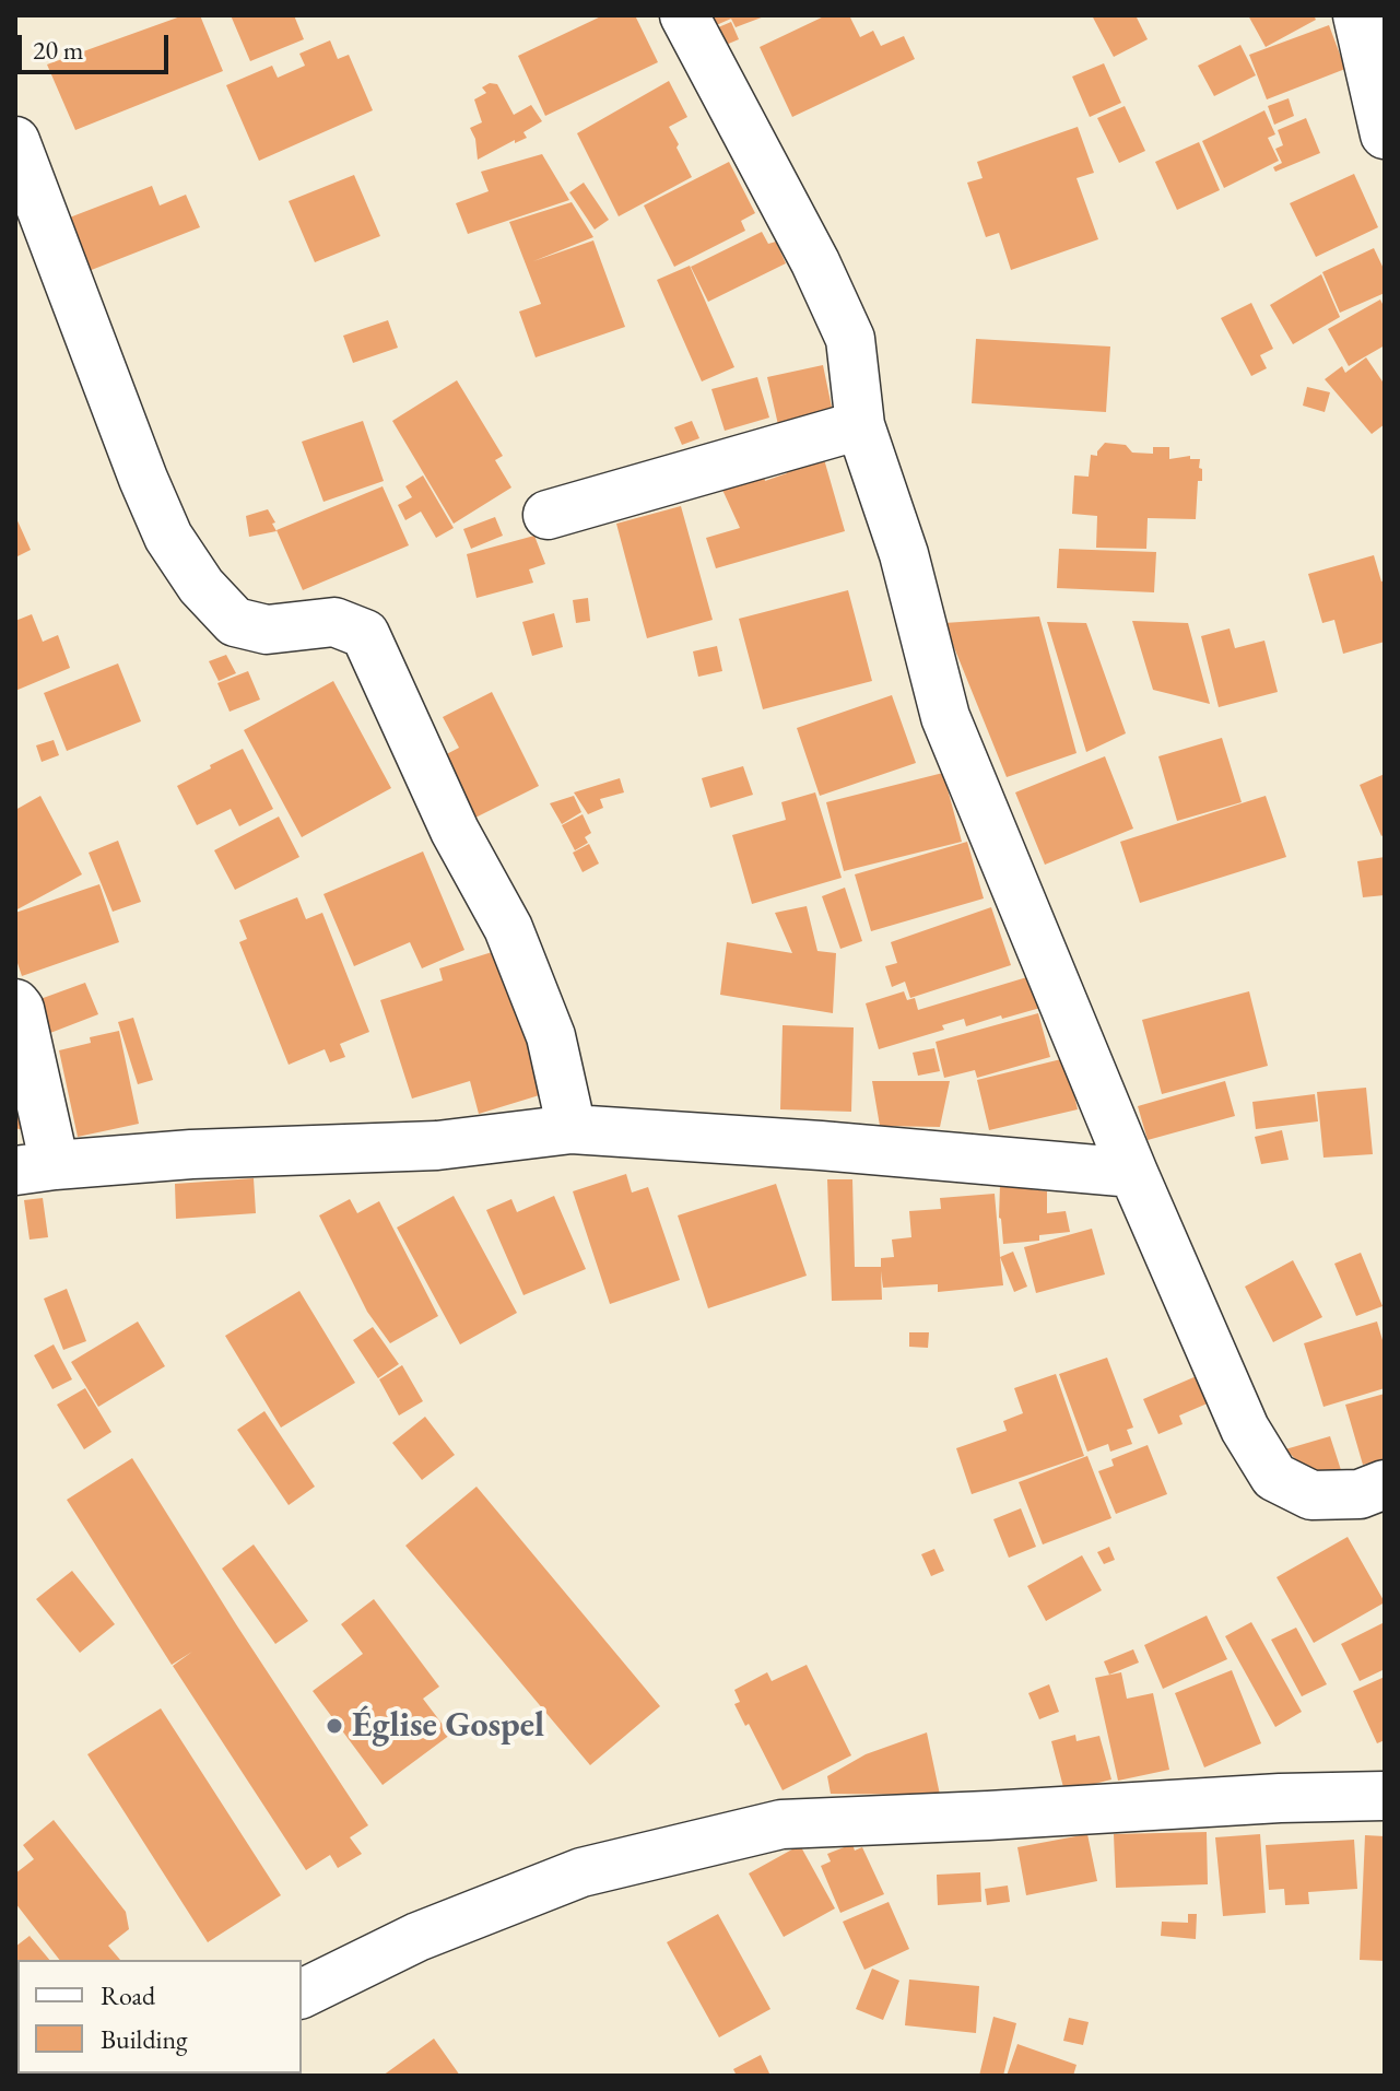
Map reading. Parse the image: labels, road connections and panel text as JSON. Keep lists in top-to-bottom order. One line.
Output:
{"places":["Église Gospel"],"legend":["Road","Building"],"scale_bar":"20 m"}
